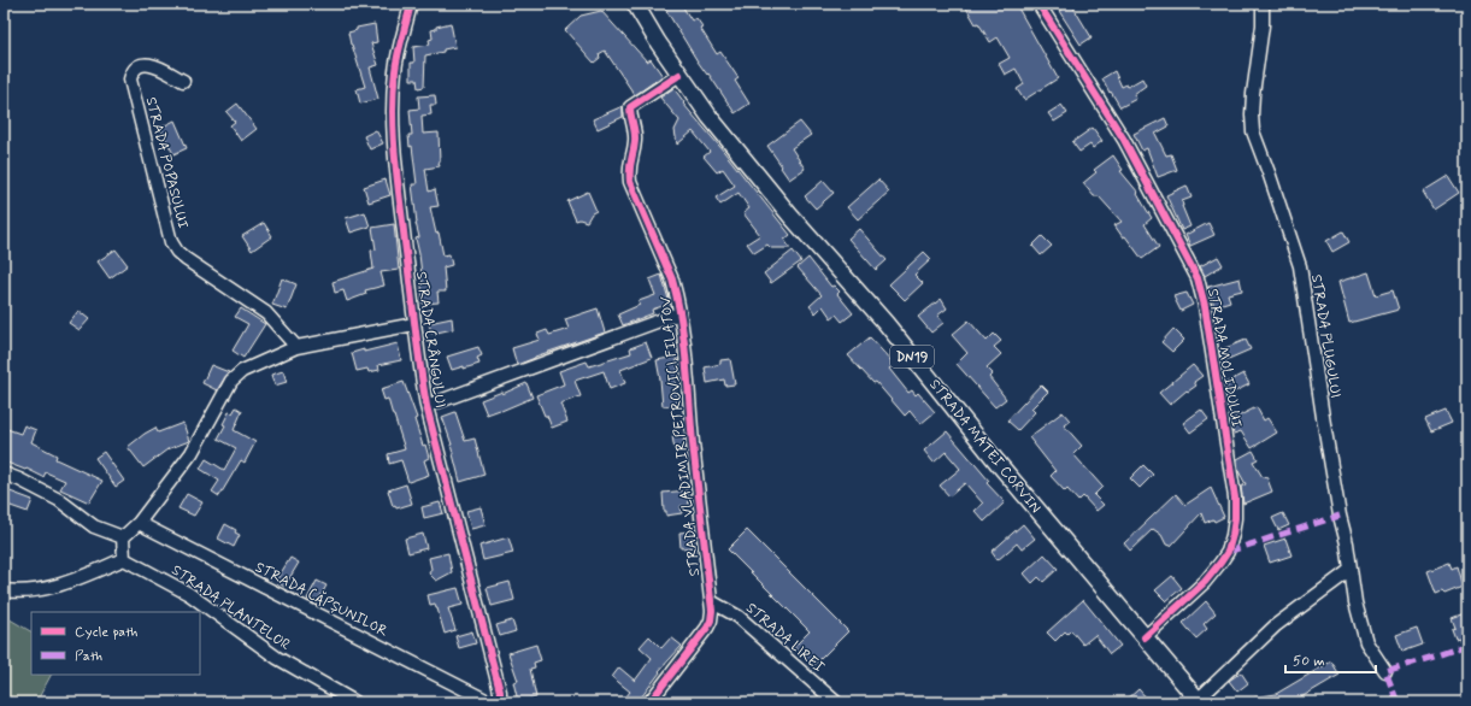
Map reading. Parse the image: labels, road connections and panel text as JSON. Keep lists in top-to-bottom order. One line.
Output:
{"streets":{"main road":["DN19","STRADA MATEI CORVIN"],"street":["STRADA POPASULUI","STRADA PLUGULUI","STRADA CRÂNGULUI","STRADA MOLIDULUI","STRADA VLADIMIR PETROVICI FILATOV","STRADA CĂPȘUNILOR","STRADA PLANTELOR","STRADA LIREI"]},"crossings":[["STRADA CRÂNGULUI","STRADA VLADIMIR PETROVICI FILATOV"],["STRADA MOLIDULUI","STRADA MATEI CORVIN"],["STRADA VLADIMIR PETROVICI FILATOV","STRADA MATEI CORVIN"],["STRADA VLADIMIR PETROVICI FILATOV","STRADA LIREI"]],"legend":["Cycle path","Path"],"scale_bar":"50 m"}
